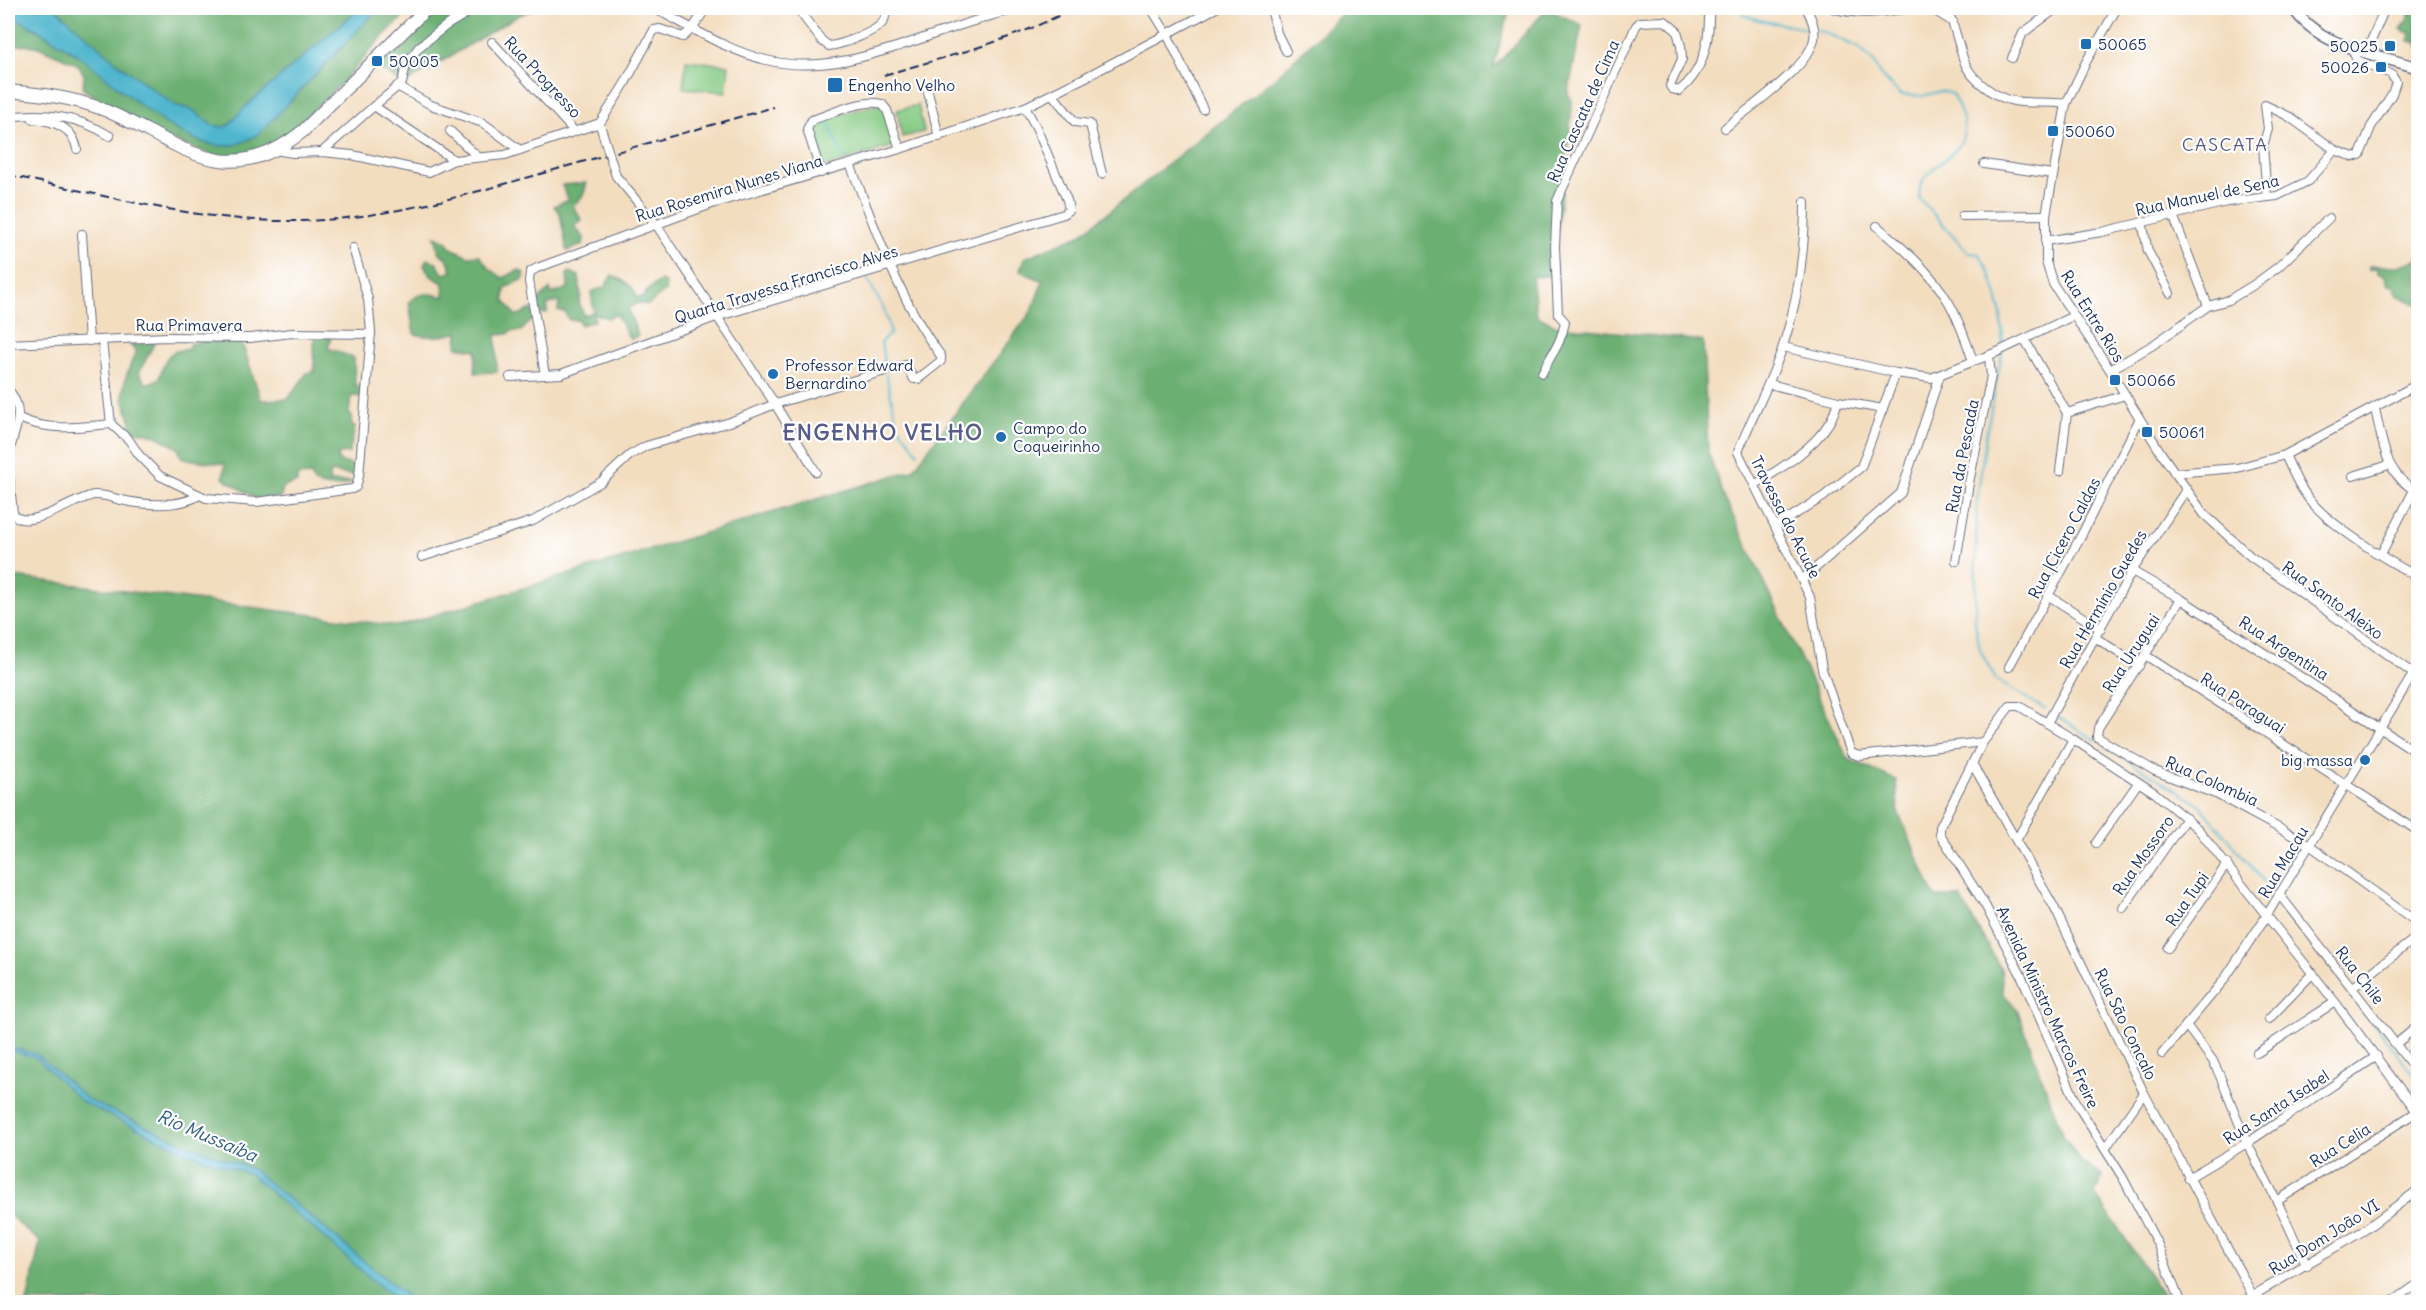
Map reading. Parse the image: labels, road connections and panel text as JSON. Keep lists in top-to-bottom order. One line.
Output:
{"streets":{"street":["Rua Progresso","Rua Cascata de Cima","Rua Rosemira Nunes Viana","Rua Manuel de Sena","Quarta Travessa Francisco Alves","Rua Entre Rios","Rua Primavera","Rua da Pescada","Travessa do Acude","Rua |Cicero Caldas","Rua Hermínio Guedes","Rua Santo Aleixo","Rua Argentina","Rua Uruguai","Rua Paraguai","Rua Colombia","Rua Mossoro","Rua Macau","Rua Tupi","Rua Chile","Avenida Ministro Marcos Freire","Rua São Concalo","Rua Santa Isabel","Rua Celia","Rua Dom João VI"]},"crossings":[["Rua Rosemira Nunes Viana","Quarta Travessa Francisco Alves"],["Rua Manuel de Sena","Rua Entre Rios"],["Rua Entre Rios","Rua |Cicero Caldas"],["Rua Entre Rios","Rua Hermínio Guedes"],["Rua Entre Rios","Rua Santo Aleixo"],["Travessa do Acude","Avenida Ministro Marcos Freire"],["Rua Hermínio Guedes","Rua Argentina"],["Rua Hermínio Guedes","Avenida Ministro Marcos Freire"],["Rua Santo Aleixo","Rua Macau"],["Rua Argentina","Rua Uruguai"],["Rua Argentina","Rua Macau"],["Rua Uruguai","Rua Paraguai"],["Rua Uruguai","Rua Colombia"],["Rua Paraguai","Rua Macau"],["Rua Colombia","Rua Macau"],["Rua Mossoro","Avenida Ministro Marcos Freire"],["Rua Macau","Rua Chile"],["Rua Macau","Avenida Ministro Marcos Freire"],["Rua Tupi","Avenida Ministro Marcos Freire"],["Avenida Ministro Marcos Freire","Rua São Concalo"],["Avenida Ministro Marcos Freire","Rua Santa Isabel"],["Avenida Ministro Marcos Freire","Rua Celia"],["Rua São Concalo","Rua Santa Isabel"],["Rua São Concalo","Rua Dom João VI"]],"districts":["CASCATA","ENGENHO VELHO"],"water":["Rio Mussaíba"],"places":{"transit":["50065","50025","50005","50026","Engenho Velho","50060","50066","50061"],"other":["Professor Edward Bernardino","Campo do Coqueirinho","big massa"]}}
